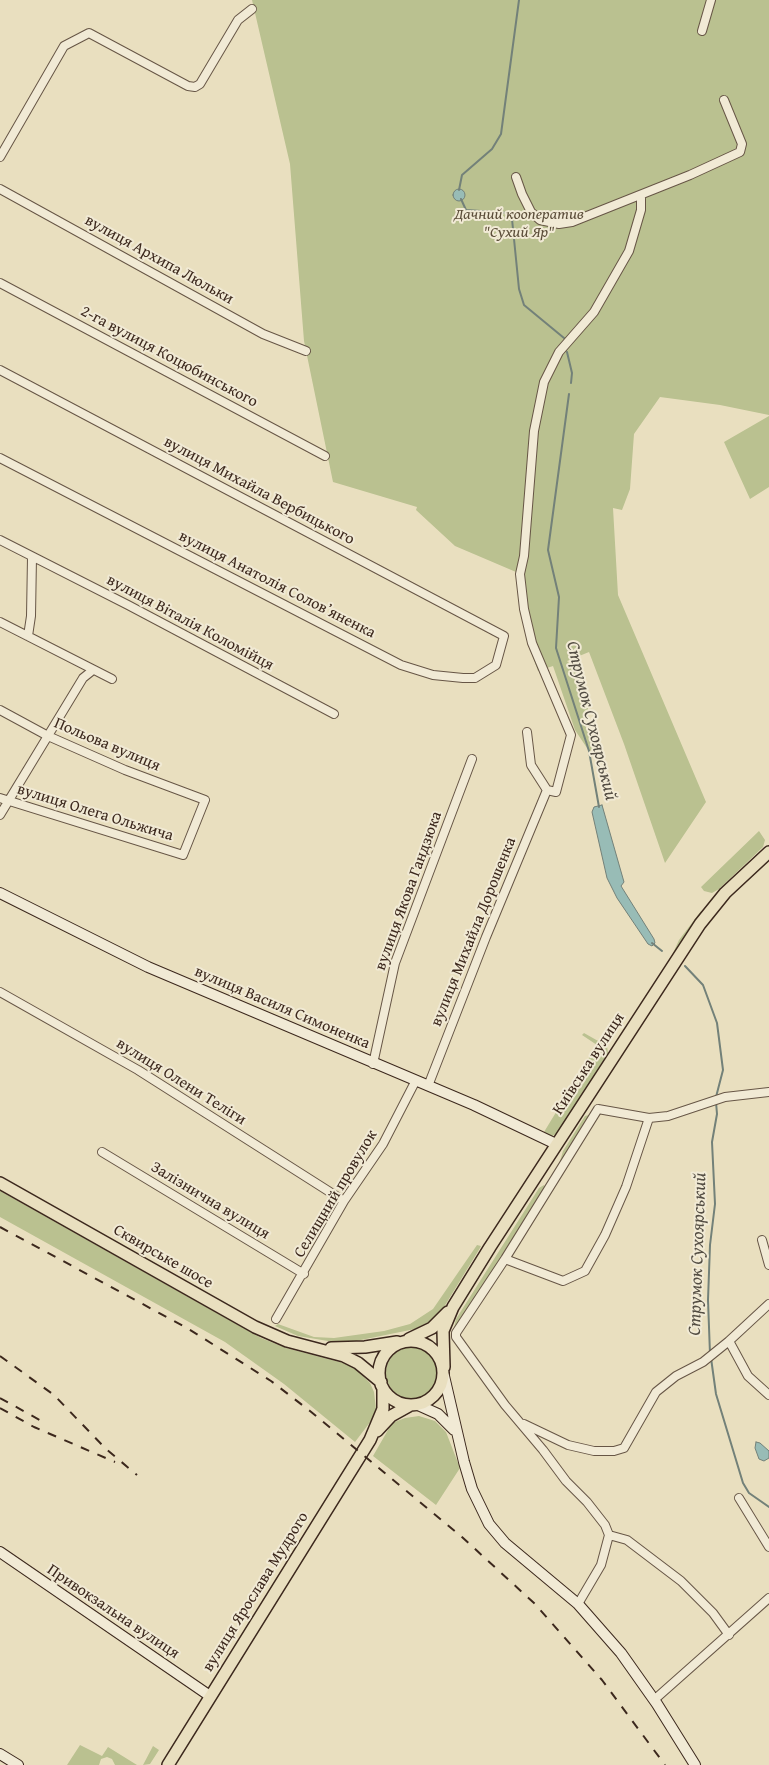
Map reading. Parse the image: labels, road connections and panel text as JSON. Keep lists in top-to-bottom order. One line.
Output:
{"streets":{"main road":["Київська вулиця","Сквирське шосе","вулиця Ярослава Мудрого"],"street":["вулиця Архипа Люльки","2-га вулиця Коцюбинського","вулиця Михайла Вербицького","вулиця Анатолія Соловʼяненка","вулиця Віталія Коломійця","Польова вулиця","вулиця Олега Ольжича","вулиця Якова Гандзюка","вулиця Михайла Дорошенка","вулиця Василя Симоненка","вулиця Олени Теліги","Селищний провулок","Залізнична вулиця","Привокзальна вулиця"]},"crossings":[["вулиця Михайла Вербицького","вулиця Анатолія Соловʼяненка"],["Польова вулиця","вулиця Олега Ольжича"],["вулиця Якова Гандзюка","вулиця Василя Симоненка"],["вулиця Михайла Дорошенка","вулиця Василя Симоненка"],["вулиця Василя Симоненка","Київська вулиця"],["вулиця Василя Симоненка","Селищний провулок"],["Київська вулиця","Сквирське шосе"],["Київська вулиця","вулиця Ярослава Мудрого"],["вулиця Олени Теліги","Селищний провулок"],["Селищний провулок","Залізнична вулиця"],["Сквирське шосе","вулиця Ярослава Мудрого"],["вулиця Ярослава Мудрого","Привокзальна вулиця"]],"water":["Струмок Сухоярський"],"parks":["Дачний кооператив \"Сухий Яр\""]}
